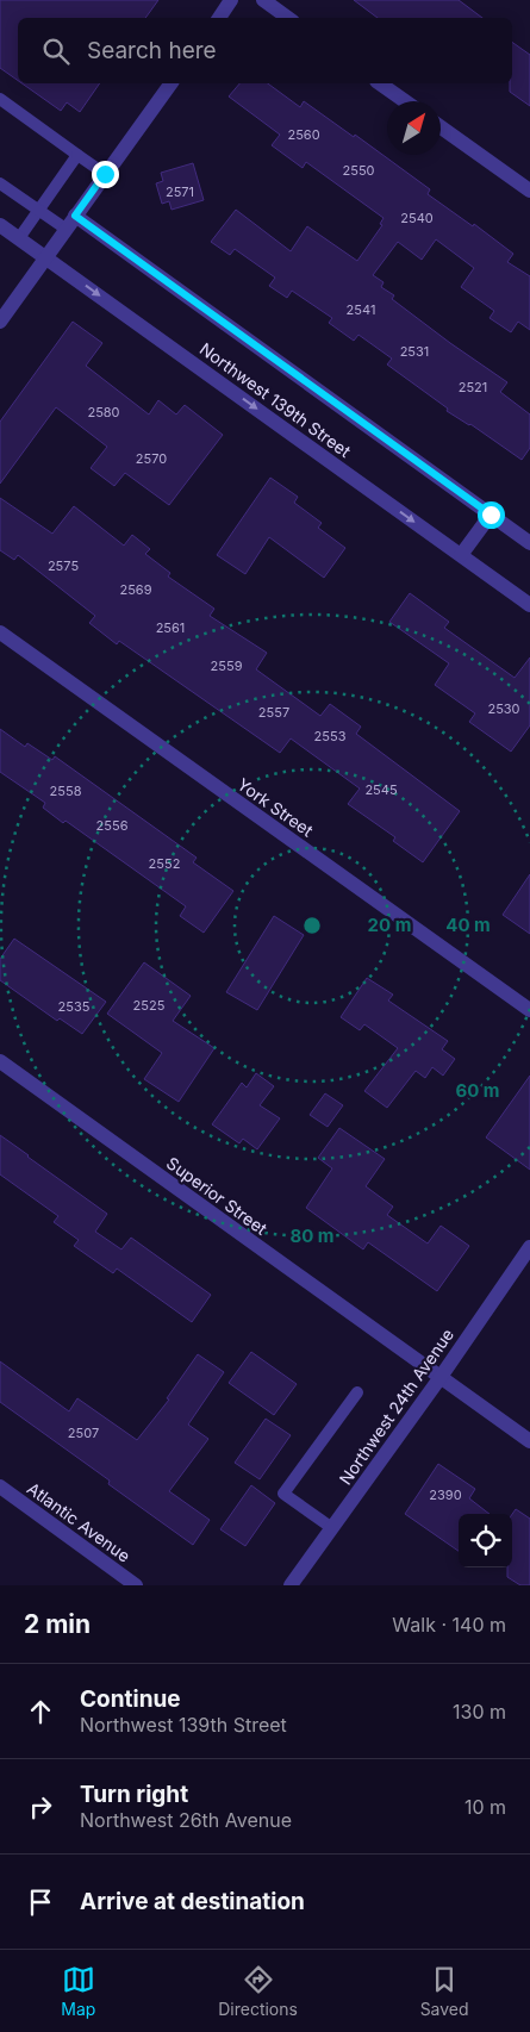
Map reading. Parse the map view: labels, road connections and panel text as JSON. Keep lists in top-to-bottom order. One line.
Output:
{"streets":{"street":["Northwest 139th Street","York Street","Superior Street","Northwest 24th Avenue","Atlantic Avenue"]},"crossings":[["Superior Street","Northwest 24th Avenue"]],"house_numbers":["2560","2550","2571","2540","2541","2531","2521","2580","2570","2575","2569","2561","2559","2530","2557","2553","2545","2558","2556","2552","2525","2535","2507","2390"],"north":"top right","page":{"search":"Search here","heading":["2 min","Walk · 140 m"],"list":[["Continue","Northwest 139th Street","130 m"],["Turn right","Northwest 26th Avenue","10 m"],"Arrive at destination"],"nav":["Map","Directions","Saved"]},"rings":["20 m","40 m","60 m","80 m"]}
